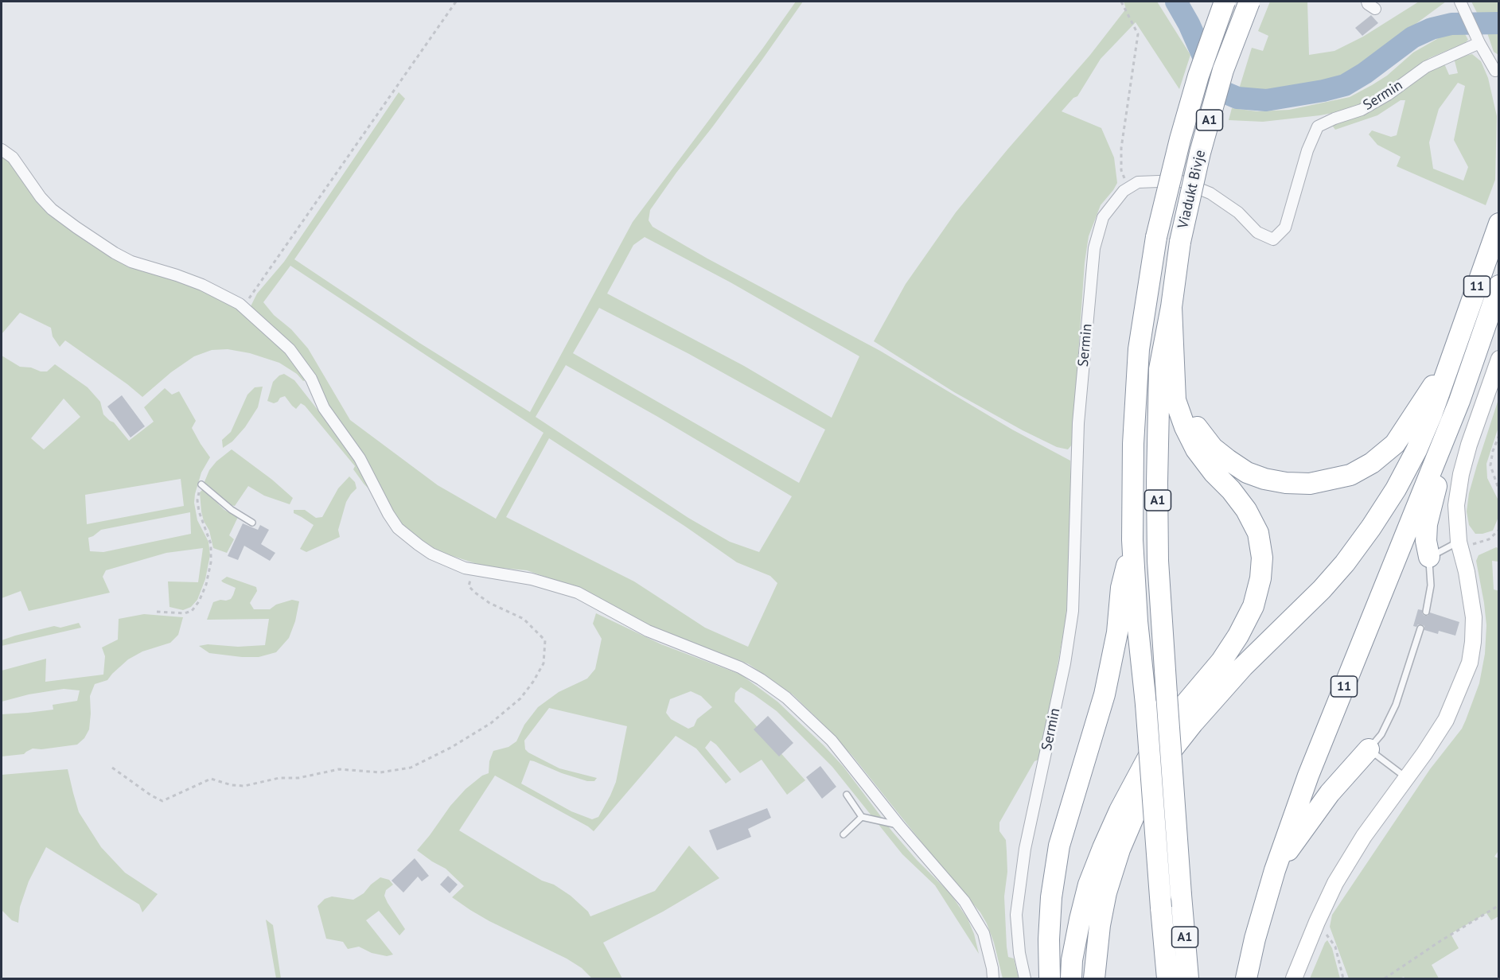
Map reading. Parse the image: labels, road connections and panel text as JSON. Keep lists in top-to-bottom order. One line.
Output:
{"streets":{"highway":["A1","Viadukt Bivje","11"],"street":["Sermin"]},"crossings":[["A1","Viadukt Bivje"]]}
